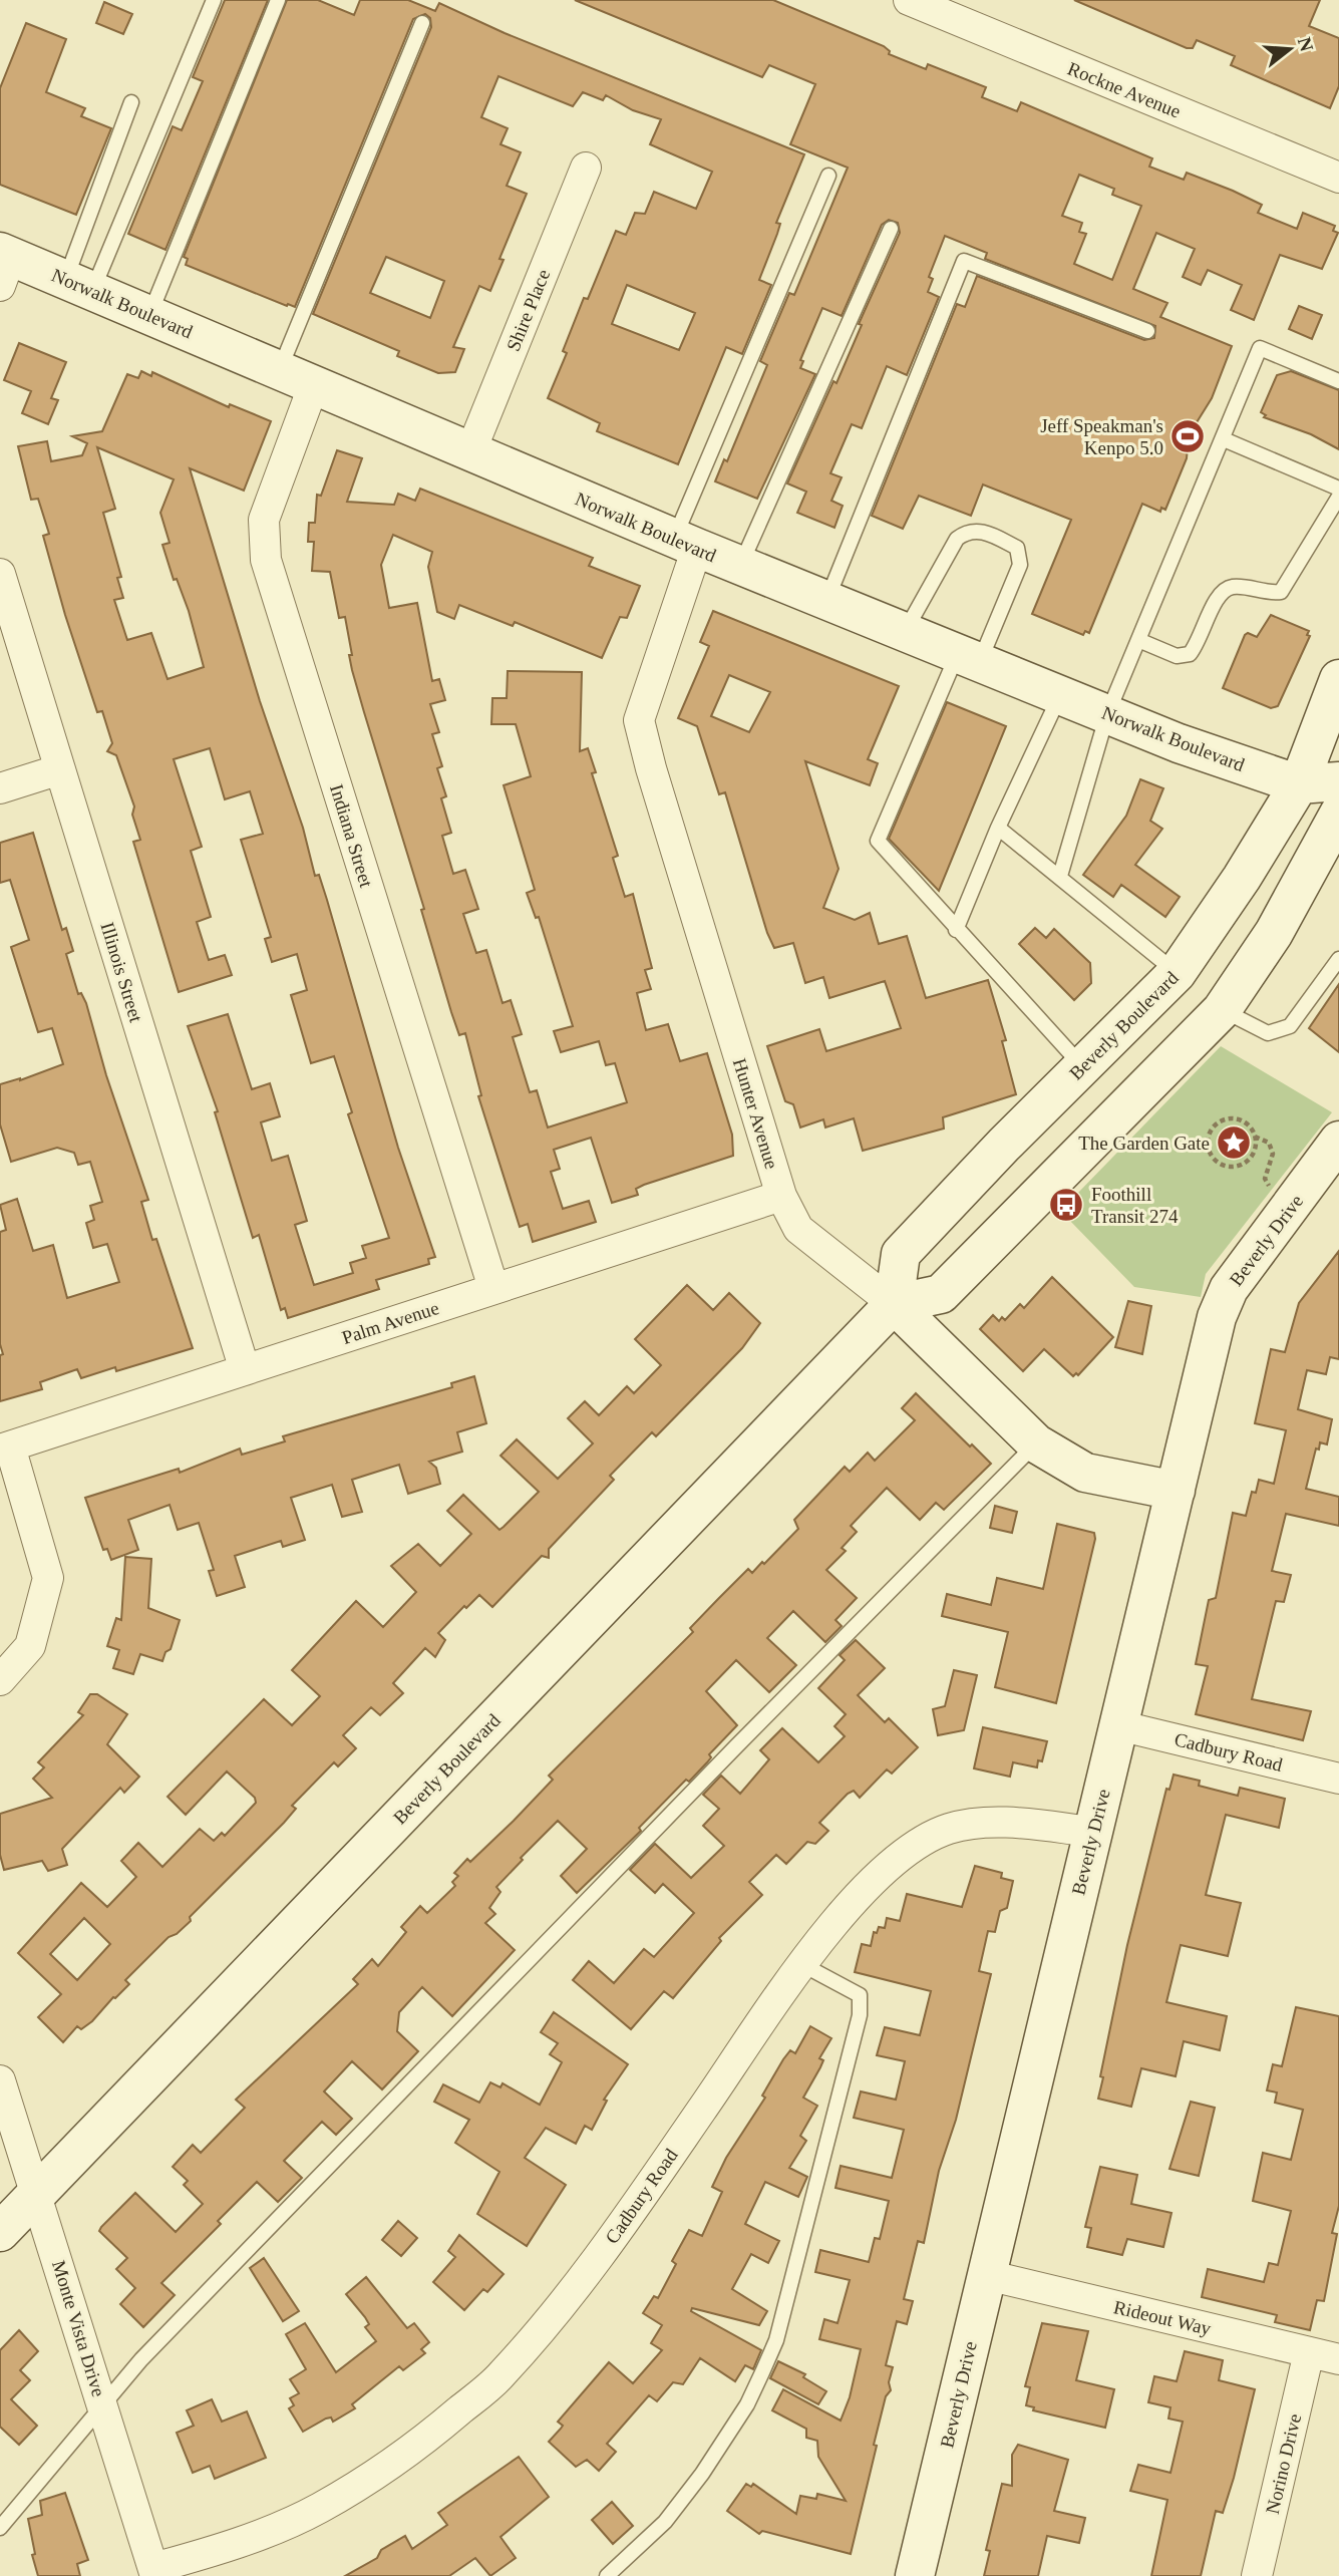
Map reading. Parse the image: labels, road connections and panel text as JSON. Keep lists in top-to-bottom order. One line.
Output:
{"streets":{"main road":["Norwalk Boulevard","Beverly Boulevard","Hunter Avenue","Beverly Drive"],"street":["Rockne Avenue","Shire Place","Indiana Street","Illinois Street","Palm Avenue","Cadbury Road","Rideout Way","Monte Vista Drive","Norino Drive"]},"crossings":[["Norwalk Boulevard","Shire Place"],["Norwalk Boulevard","Indiana Street"],["Norwalk Boulevard","Beverly Boulevard"],["Norwalk Boulevard","Hunter Avenue"],["Indiana Street","Palm Avenue"],["Illinois Street","Palm Avenue"],["Beverly Boulevard","Hunter Avenue"],["Beverly Boulevard","Monte Vista Drive"],["Hunter Avenue","Beverly Drive"],["Hunter Avenue","Palm Avenue"],["Beverly Drive","Cadbury Road"],["Beverly Drive","Rideout Way"],["Cadbury Road","Monte Vista Drive"],["Rideout Way","Norino Drive"]],"places":{"sports":["Jeff Speakman's Kenpo 5.0"],"place":["The Garden Gate"],"bus stop":["Foothill Transit 274"]},"north":"right"}
